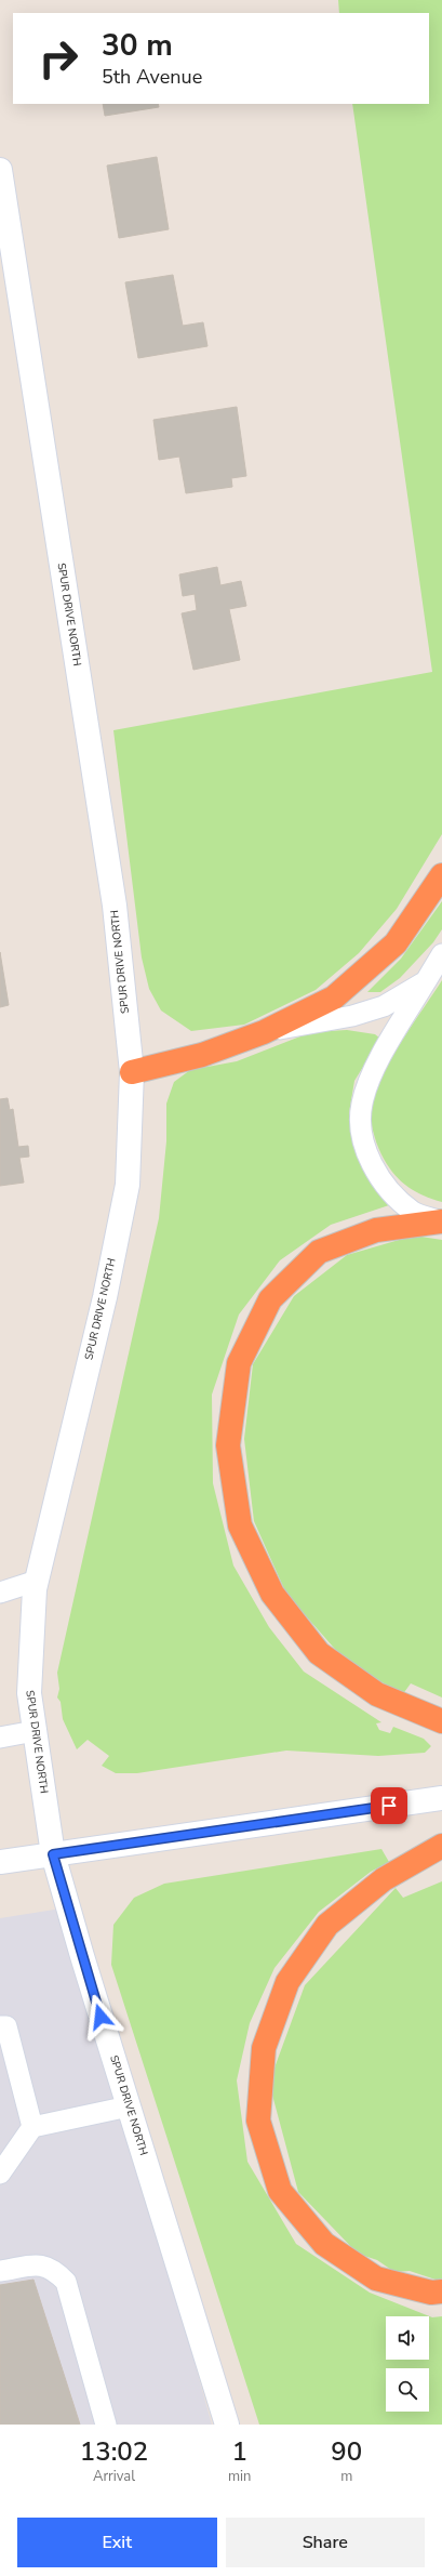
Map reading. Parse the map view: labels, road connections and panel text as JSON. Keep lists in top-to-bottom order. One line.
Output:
{"streets":{"street":["SPUR DRIVE NORTH"]},"page":{"turn":["30 m","5th Avenue"],"eta":["13:02","Arrival","1","min","90","m"],"buttons":["Exit","Share"]}}
